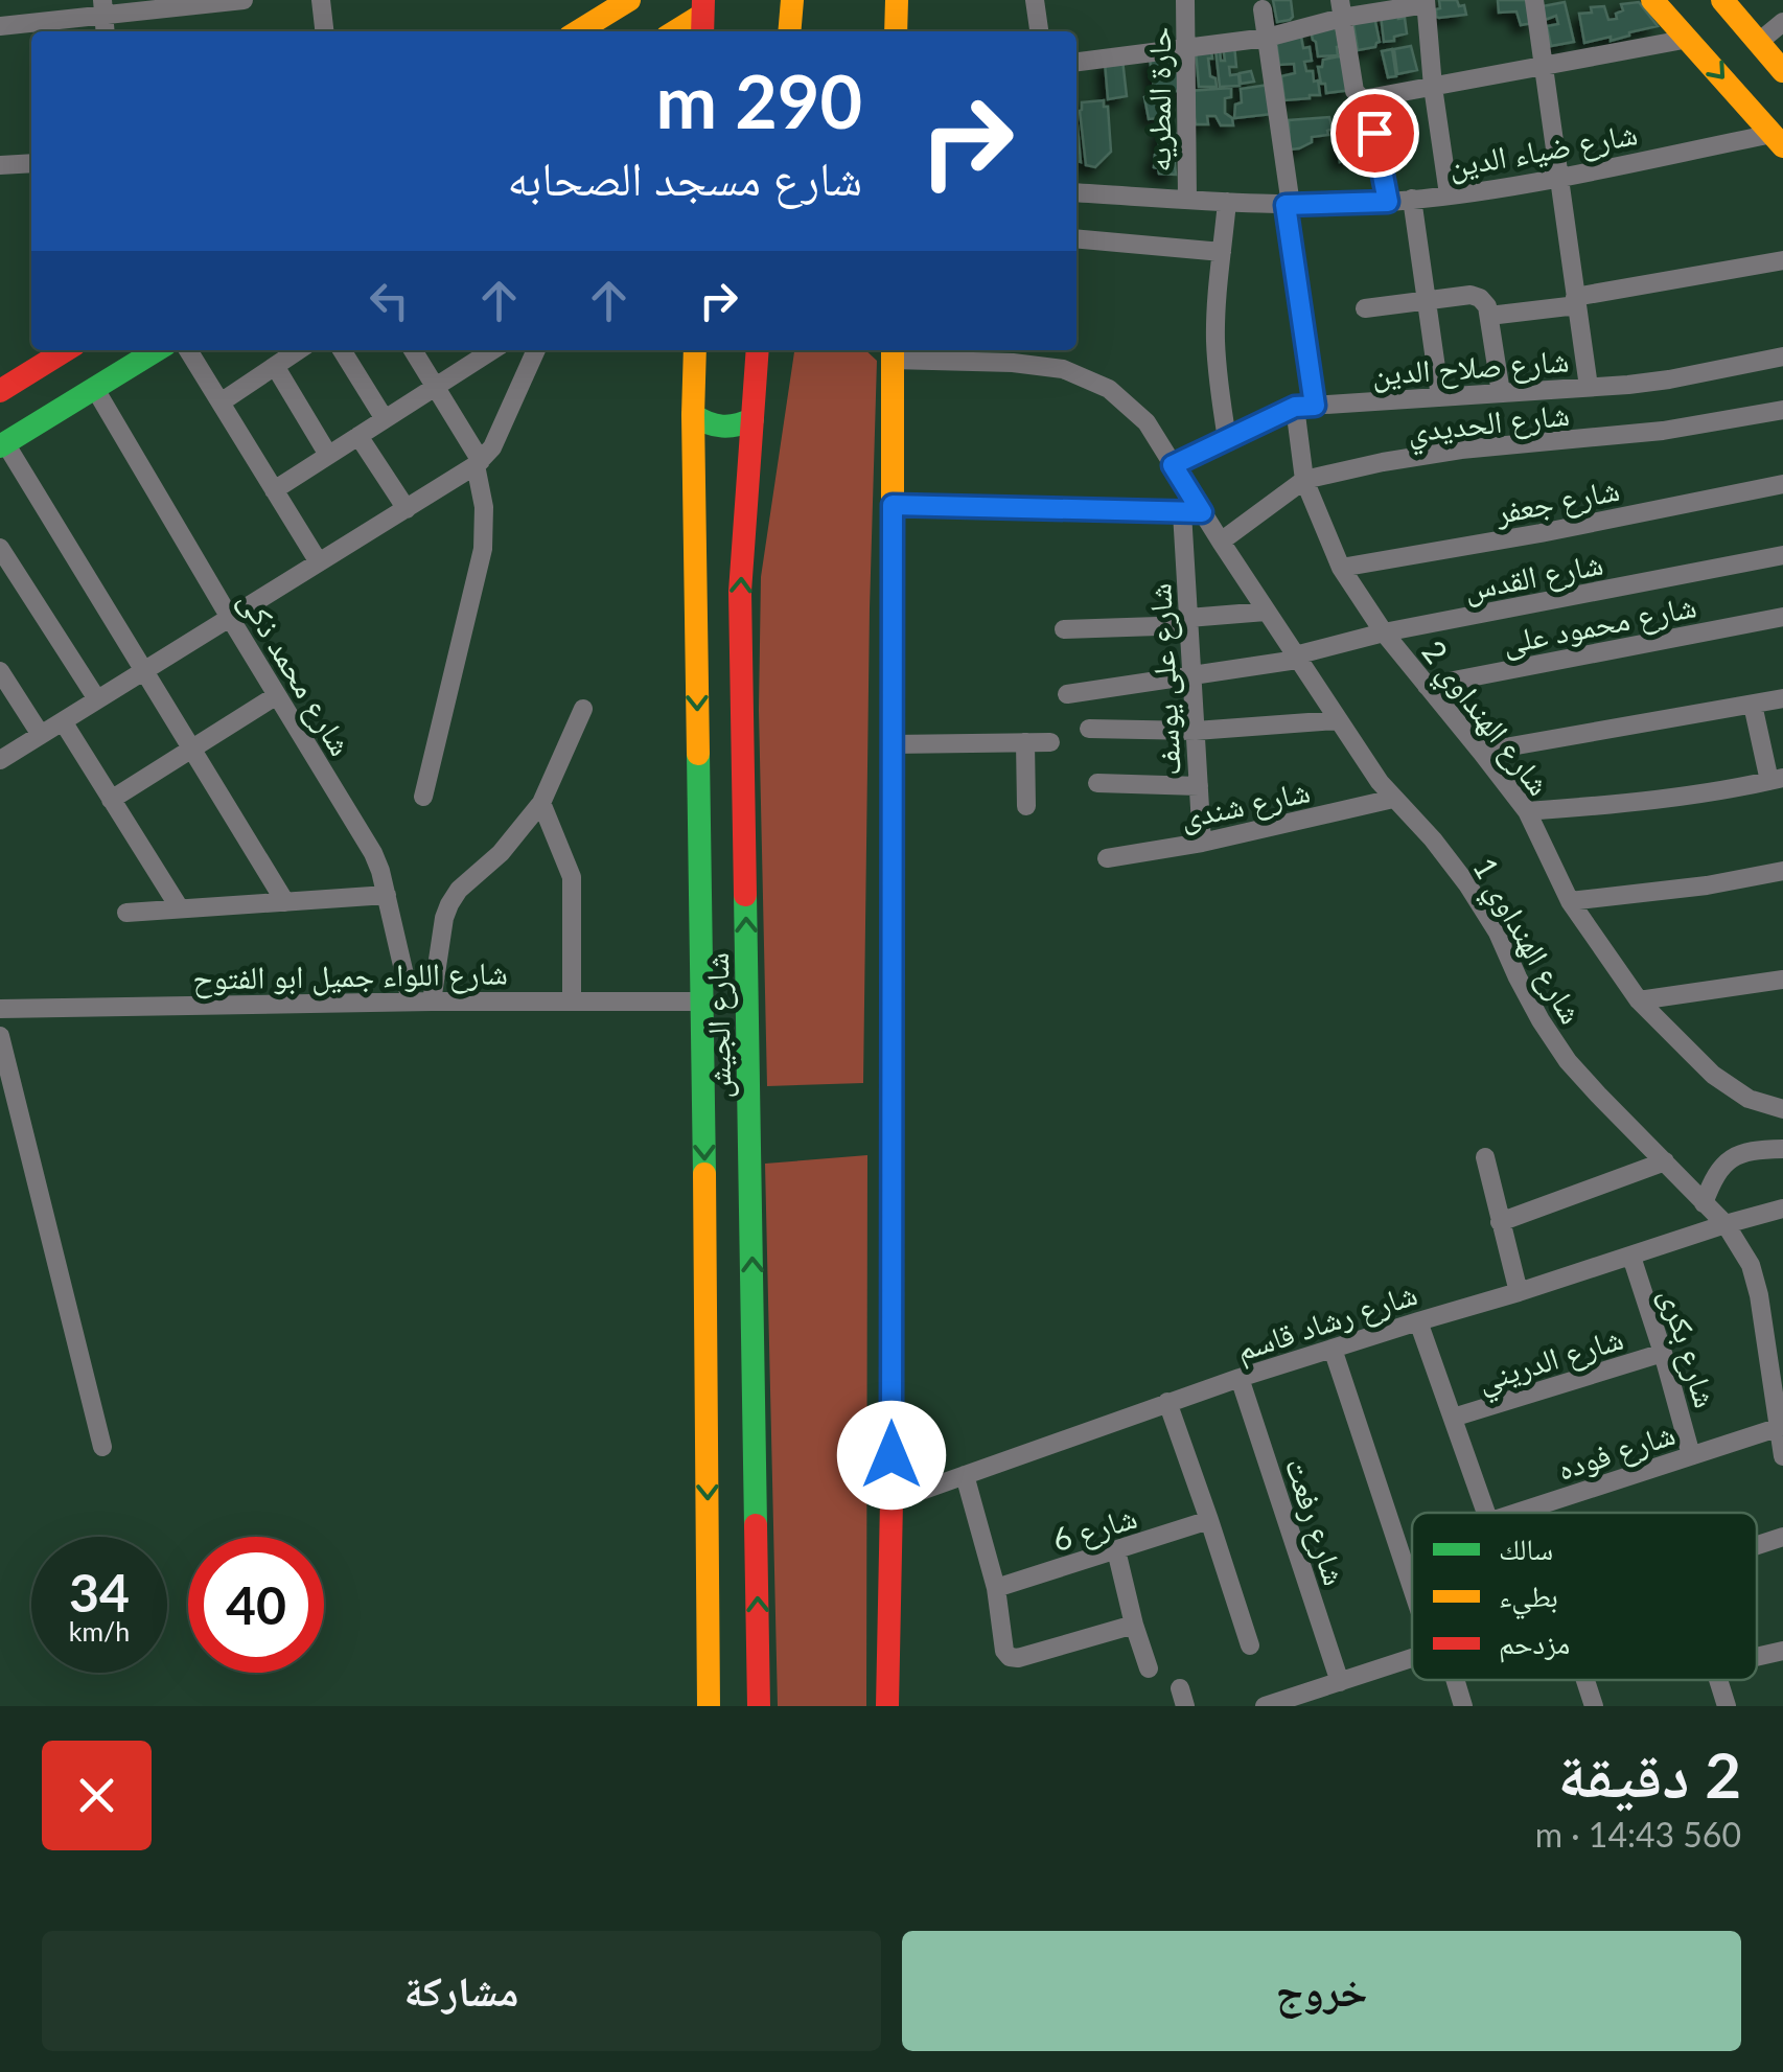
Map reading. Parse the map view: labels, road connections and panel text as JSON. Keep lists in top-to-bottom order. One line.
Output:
{"streets":{"main road":["شارع الجيش"],"street":["حارة المطريه","شارع ضياء الدين","شارع صلاح الدين","شارع الحديدي","شارع جعفر","شارع القدس","شارع محمود على","شارع محمد ذكى","شارع على يوسف","شارع الهنداوي 2","شارع شندى","شارع الهنداوي 1","شارع اللواء جميل ابو الفتوح","شارع رشاد قاسم","شارع بكرى","شارع الدريني","شارع فوده","شارع رفعت","شارع 6"]},"crossings":[["حارة المطريه","شارع ضياء الدين"],["شارع ضياء الدين","شارع الهنداوي 2"],["شارع صلاح الدين","شارع الهنداوي 2"],["شارع صلاح الدين","شارع الهنداوي 1"],["شارع الحديدي","شارع الهنداوي 2"],["شارع الحديدي","شارع الهنداوي 1"],["شارع جعفر","شارع الهنداوي 2"],["شارع القدس","شارع على يوسف"],["شارع القدس","شارع الهنداوي 2"],["شارع القدس","شارع الهنداوي 1"],["شارع محمود على","شارع الهنداوي 2"],["شارع محمد ذكى","شارع اللواء جميل ابو الفتوح"],["شارع على يوسف","شارع شندى"],["شارع على يوسف","شارع الهنداوي 1"],["شارع شندى","شارع الهنداوي 1"],["شارع الهنداوي 1","شارع رشاد قاسم"],["شارع الهنداوي 1","شارع فوده"],["شارع اللواء جميل ابو الفتوح","شارع الجيش"],["شارع رشاد قاسم","شارع بكرى"],["شارع رشاد قاسم","شارع رفعت"],["شارع بكرى","شارع الدريني"],["شارع بكرى","شارع فوده"],["شارع الدريني","شارع فوده"]],"legend":["سالك","بطيء","مزدحم"],"page":{"turn":["290 m","شارع مسجد الصحابه"],"speed":"34 km/h","limit":"40","heading":["2 دقيقة","560 m · 14:43"],"buttons":["خروج","مشاركة"]}}
